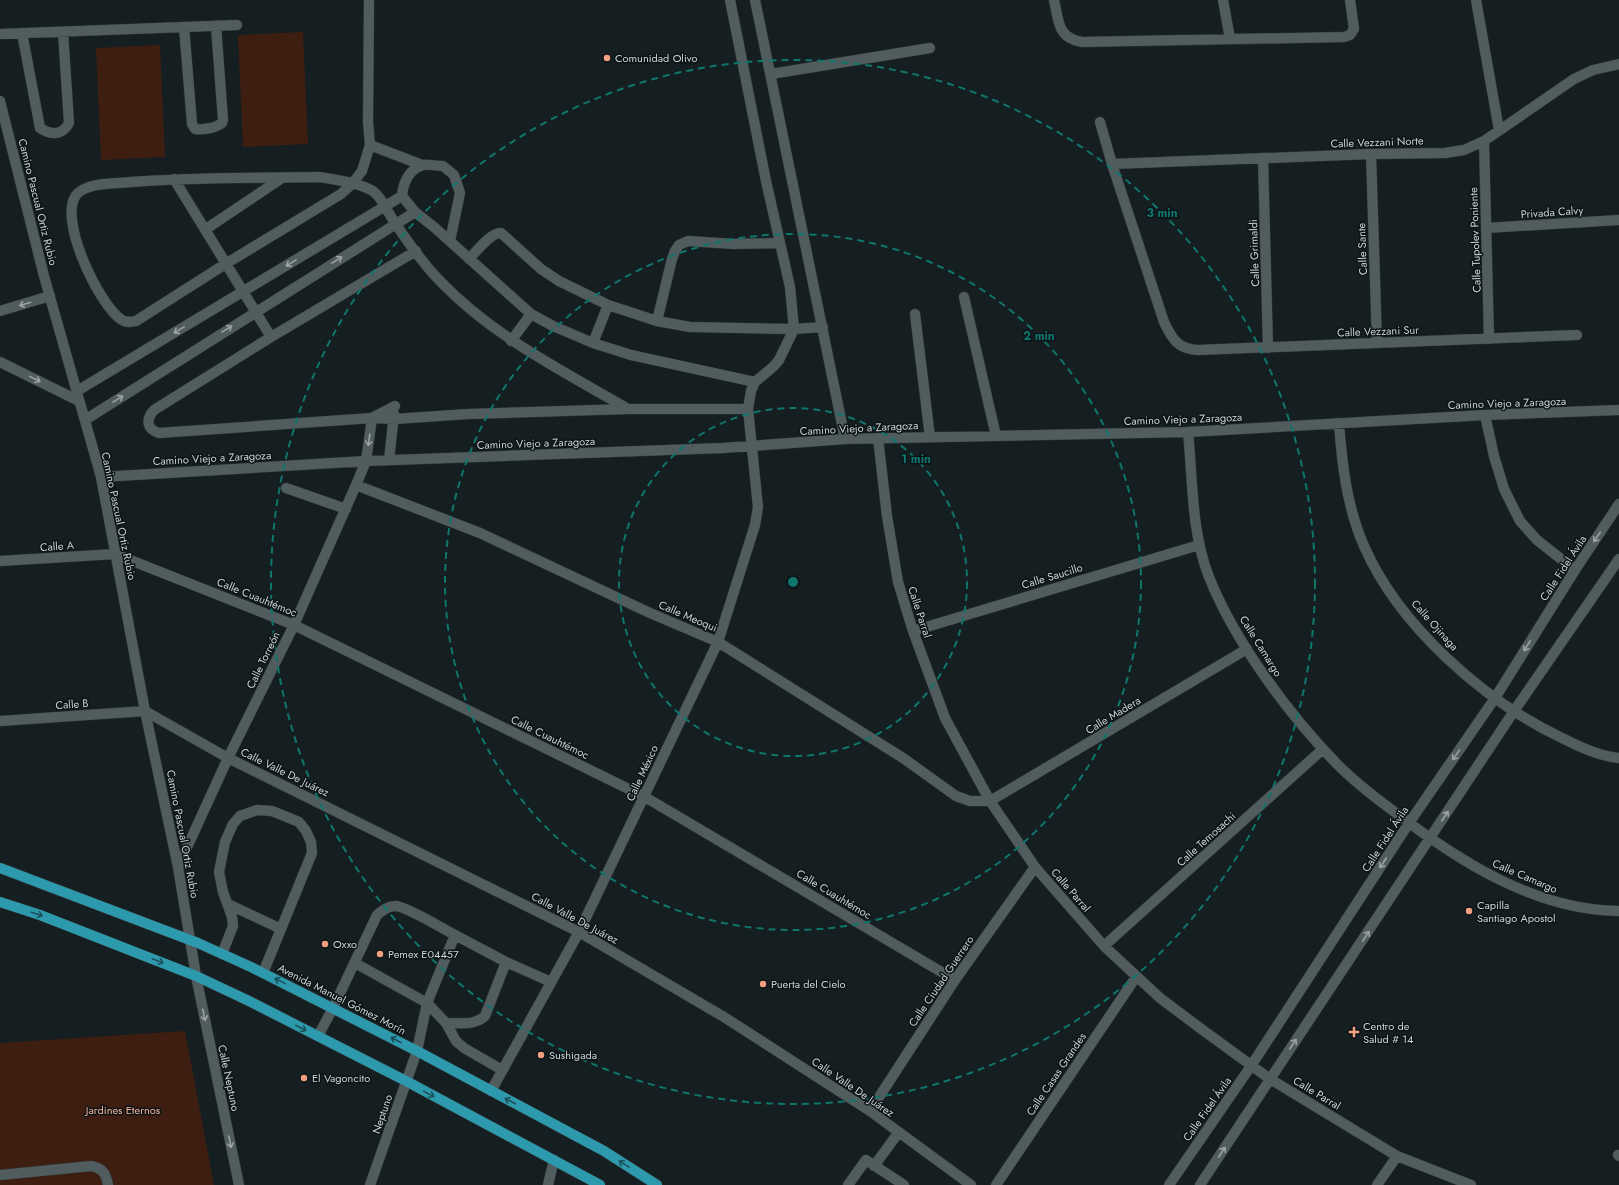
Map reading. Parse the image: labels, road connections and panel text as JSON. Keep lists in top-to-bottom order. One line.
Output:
{"streets":{"main road":["Avenida Manuel Gómez Morín"],"street":["Calle Vezzani Norte","Camino Pascual Ortiz Rubio","Privada Calvy","Calle Tupolev Poniente","Calle Sante","Calle Grimaldi","Calle Vezzani Sur","Camino Viejo a Zaragoza","Calle A","Calle Fidel Ávila","Calle Saucillo","Calle Cuauhtémoc","Calle Parral","Calle Meoqui","Calle Ojinaga","Calle Camargo","Calle Torreón","Calle B","Calle Madera","Calle Valle De Juárez","Calle México","Calle Temosachi","Calle Ciudad Guerrero","Calle Casas Grandes","Calle Neptuno","Neptuno"]},"crossings":[["Calle Vezzani Norte","Calle Tupolev Poniente"],["Calle Vezzani Norte","Calle Sante"],["Calle Vezzani Norte","Calle Grimaldi"],["Calle Vezzani Norte","Calle Vezzani Sur"],["Camino Pascual Ortiz Rubio","Camino Viejo a Zaragoza"],["Camino Pascual Ortiz Rubio","Calle A"],["Camino Pascual Ortiz Rubio","Calle Cuauhtémoc"],["Camino Pascual Ortiz Rubio","Calle Torreón"],["Camino Pascual Ortiz Rubio","Calle B"],["Camino Pascual Ortiz Rubio","Calle Valle De Juárez"],["Camino Pascual Ortiz Rubio","Avenida Manuel Gómez Morín"],["Camino Pascual Ortiz Rubio","Calle Neptuno"],["Privada Calvy","Calle Tupolev Poniente"],["Calle Tupolev Poniente","Calle Vezzani Sur"],["Calle Sante","Calle Vezzani Sur"],["Calle Grimaldi","Calle Vezzani Sur"],["Camino Viejo a Zaragoza","Calle Parral"],["Camino Viejo a Zaragoza","Calle Ojinaga"],["Camino Viejo a Zaragoza","Calle Camargo"],["Camino Viejo a Zaragoza","Calle Torreón"],["Camino Viejo a Zaragoza","Calle México"],["Calle A","Calle Cuauhtémoc"],["Calle Fidel Ávila","Calle Parral"],["Calle Fidel Ávila","Calle Ojinaga"],["Calle Fidel Ávila","Calle Camargo"],["Calle Saucillo","Calle Parral"],["Calle Saucillo","Calle Camargo"],["Calle Cuauhtémoc","Calle Torreón"],["Calle Cuauhtémoc","Calle México"],["Calle Cuauhtémoc","Calle Ciudad Guerrero"],["Calle Parral","Calle Meoqui"],["Calle Parral","Calle Madera"],["Calle Parral","Calle Temosachi"],["Calle Parral","Calle Ciudad Guerrero"],["Calle Parral","Calle Casas Grandes"],["Calle Meoqui","Calle Torreón"],["Calle Meoqui","Calle Madera"],["Calle Meoqui","Calle México"],["Calle Camargo","Calle Madera"],["Calle Camargo","Calle Temosachi"],["Calle Torreón","Calle Valle De Juárez"],["Calle B","Calle Valle De Juárez"],["Calle Valle De Juárez","Calle México"],["Calle Valle De Juárez","Calle Ciudad Guerrero"],["Calle México","Avenida Manuel Gómez Morín"],["Avenida Manuel Gómez Morín","Neptuno"]],"one_way":["Calle Neptuno"],"parks":["Jardines Eternos"],"places":{"other":["Comunidad Olivo","Capilla Santiago Apostol","Oxxo","Pemex E04457","Puerta del Cielo","Sushigada","El Vagoncito"],"health":["Centro de Salud # 14"]},"rings":["3 min","2 min","1 min"]}
